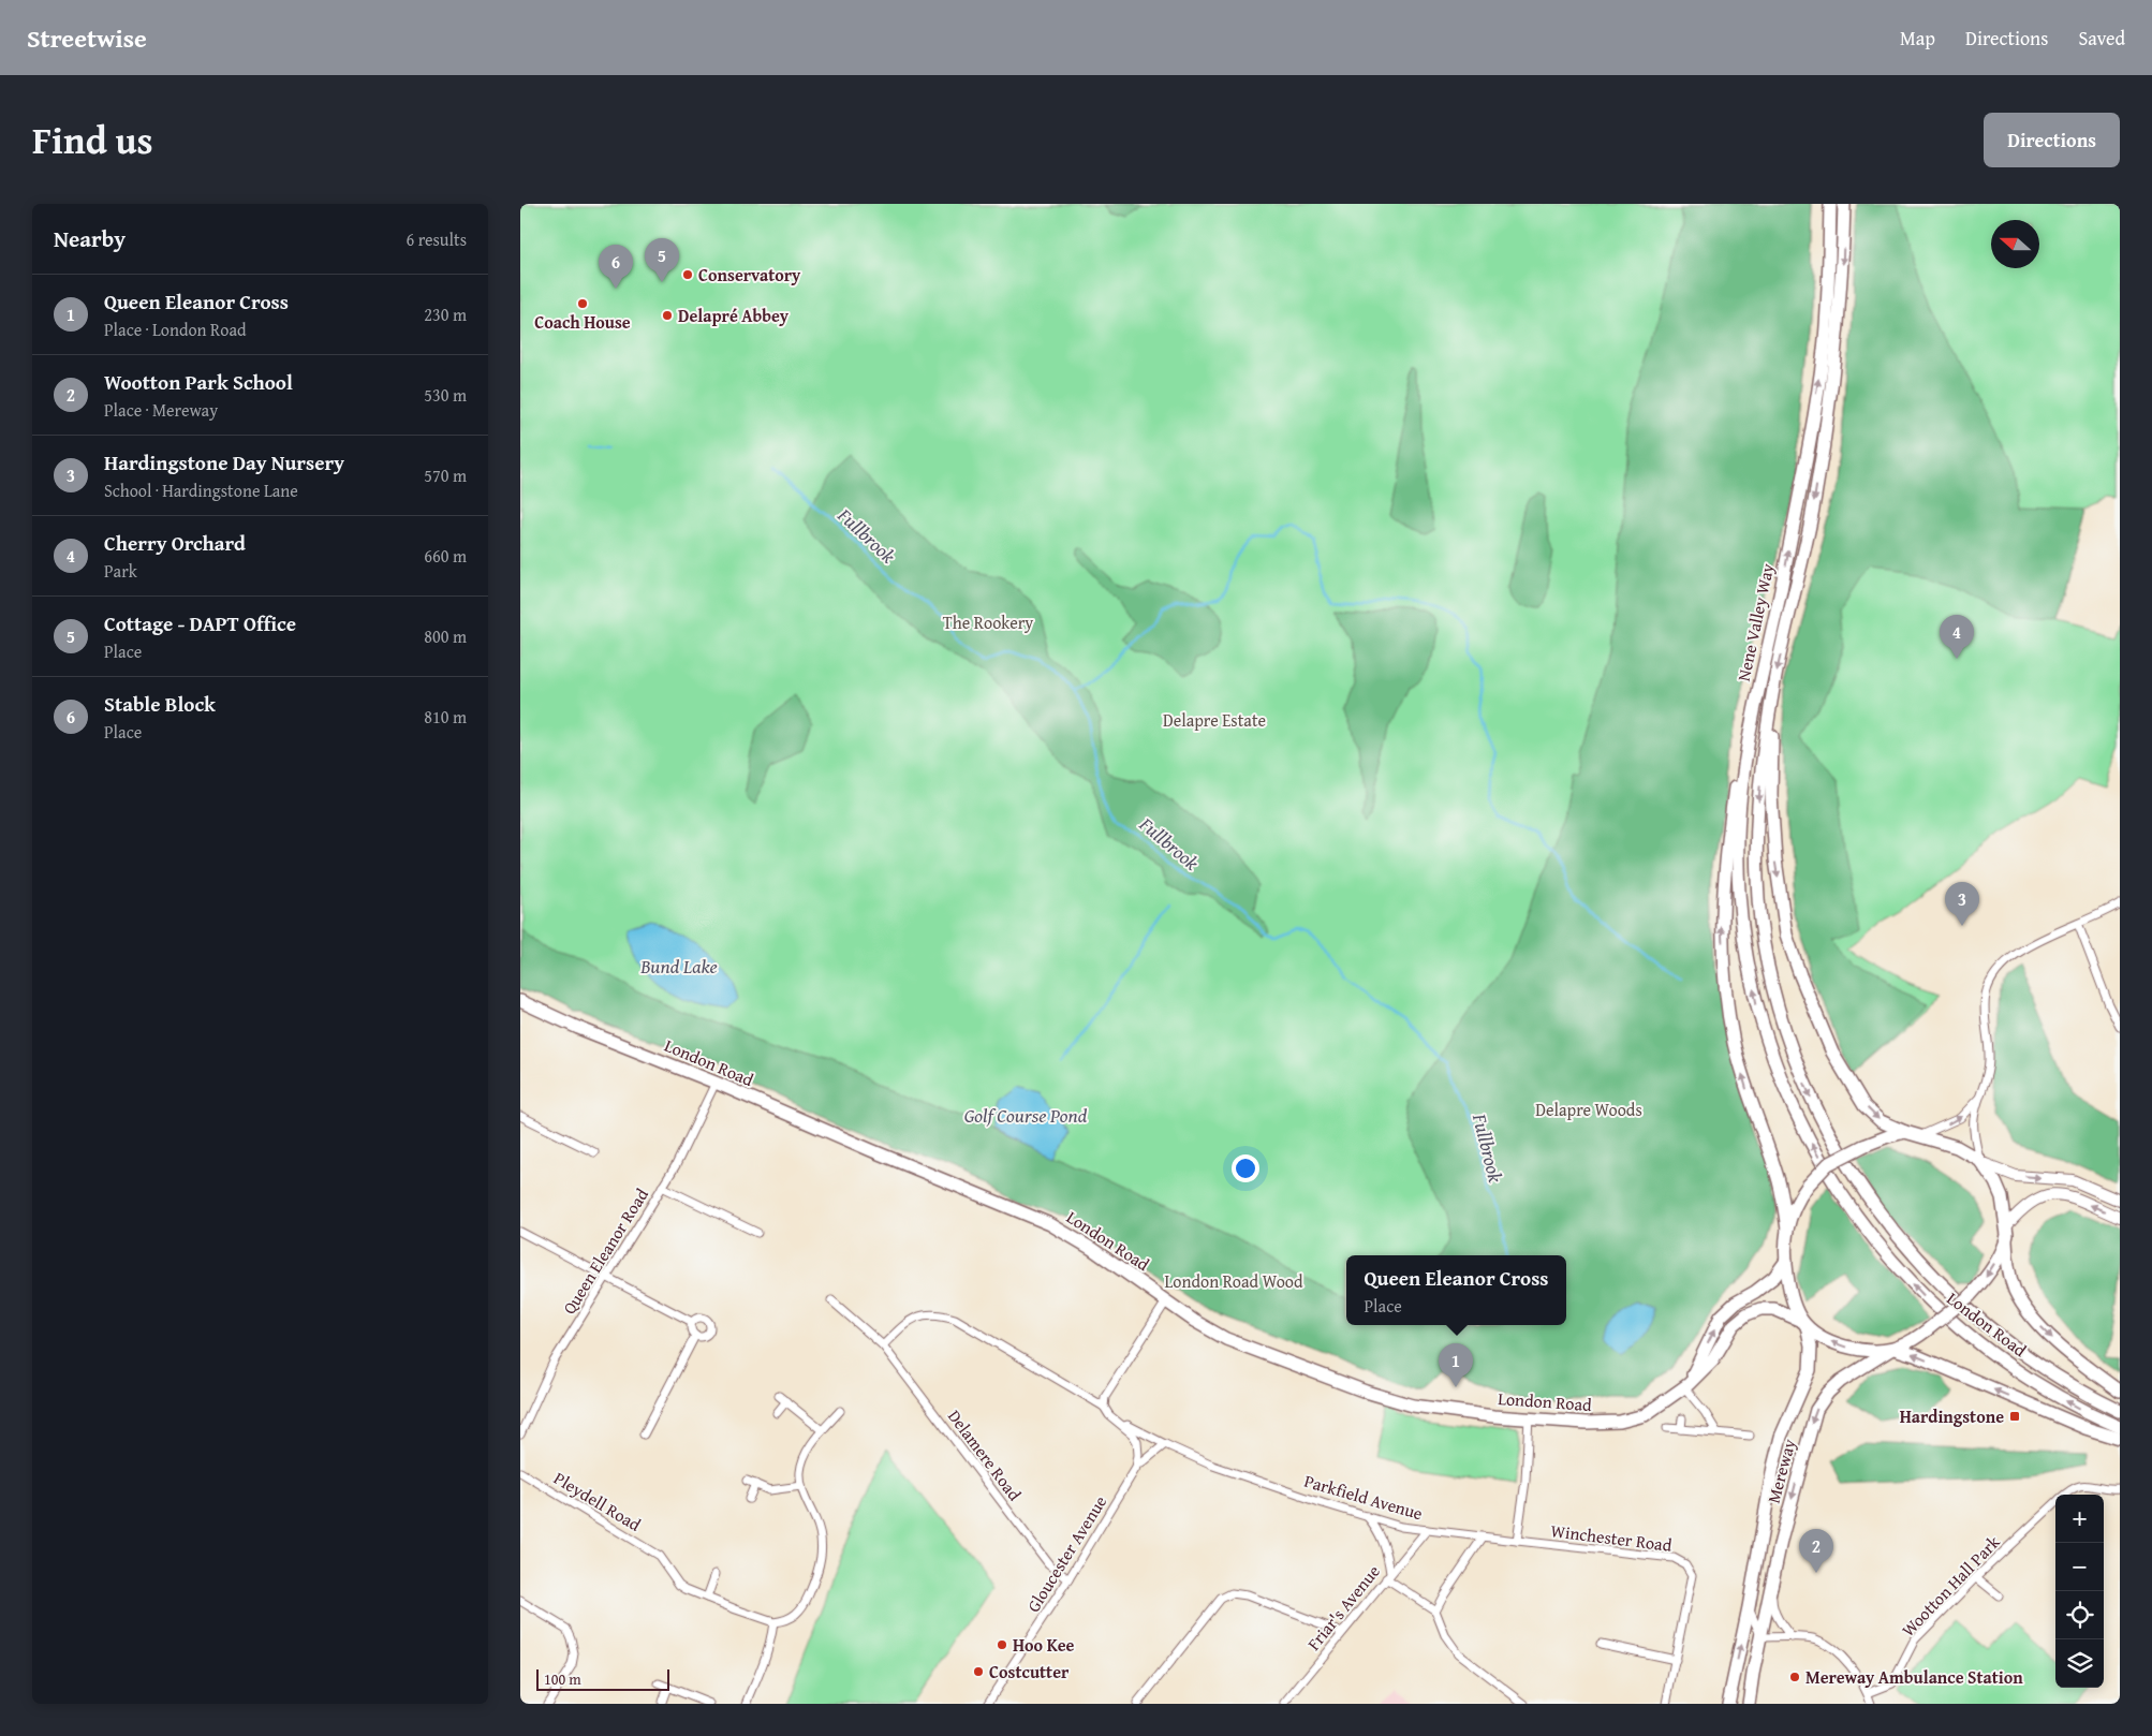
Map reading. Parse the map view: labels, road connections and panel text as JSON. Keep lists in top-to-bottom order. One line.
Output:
{"streets":{"highway":["Nene Valley Way","London Road","Mereway"],"street":["Queen Eleanor Road","Delamere Road","Parkfield Avenue","Pleydell Road","Winchester Road","Gloucester Avenue","Wootton Hall Park","Friar's Avenue"]},"crossings":[["Nene Valley Way","London Road"],["London Road","Queen Eleanor Road"],["London Road","Mereway"],["Delamere Road","Gloucester Avenue"],["Parkfield Avenue","Winchester Road"],["Parkfield Avenue","Friar's Avenue"]],"water":["Fullbrook","Bund Lake","Golf Course Pond"],"parks":["The Rookery","Delapre Estate","Delapre Woods","London Road Wood"],"places":{"other":["Conservatory","Coach House","Delapré Abbey","Hoo Kee","Costcutter","Mereway Ambulance Station"],"transit":["Hardingstone"]},"scale_bar":"100 m","north":"left","page":{"header":"Streetwise","nav":["Map","Directions","Saved"],"title":"Find us","buttons":"Directions","heading":["Nearby","6 results"],"pins":["5","6","4","3","1","2"],"list":[{"mark":"1","name":"Queen Eleanor Cross","note":"Place · London Road","value":"230 m"},{"mark":"2","name":"Wootton Park School","note":"Place · Mereway","value":"530 m"},{"mark":"3","name":"Hardingstone Day Nursery","note":"School · Hardingstone Lane","value":"570 m"},{"mark":"4","name":"Cherry Orchard","note":"Park","value":"660 m"},{"mark":"5","name":"Cottage - DAPT Office","note":"Place","value":"800 m"},{"mark":"6","name":"Stable Block","note":"Place","value":"810 m"}],"popup":["Queen Eleanor Cross","Place"],"map_buttons":["+","−"],"scale":"100 m"}}
